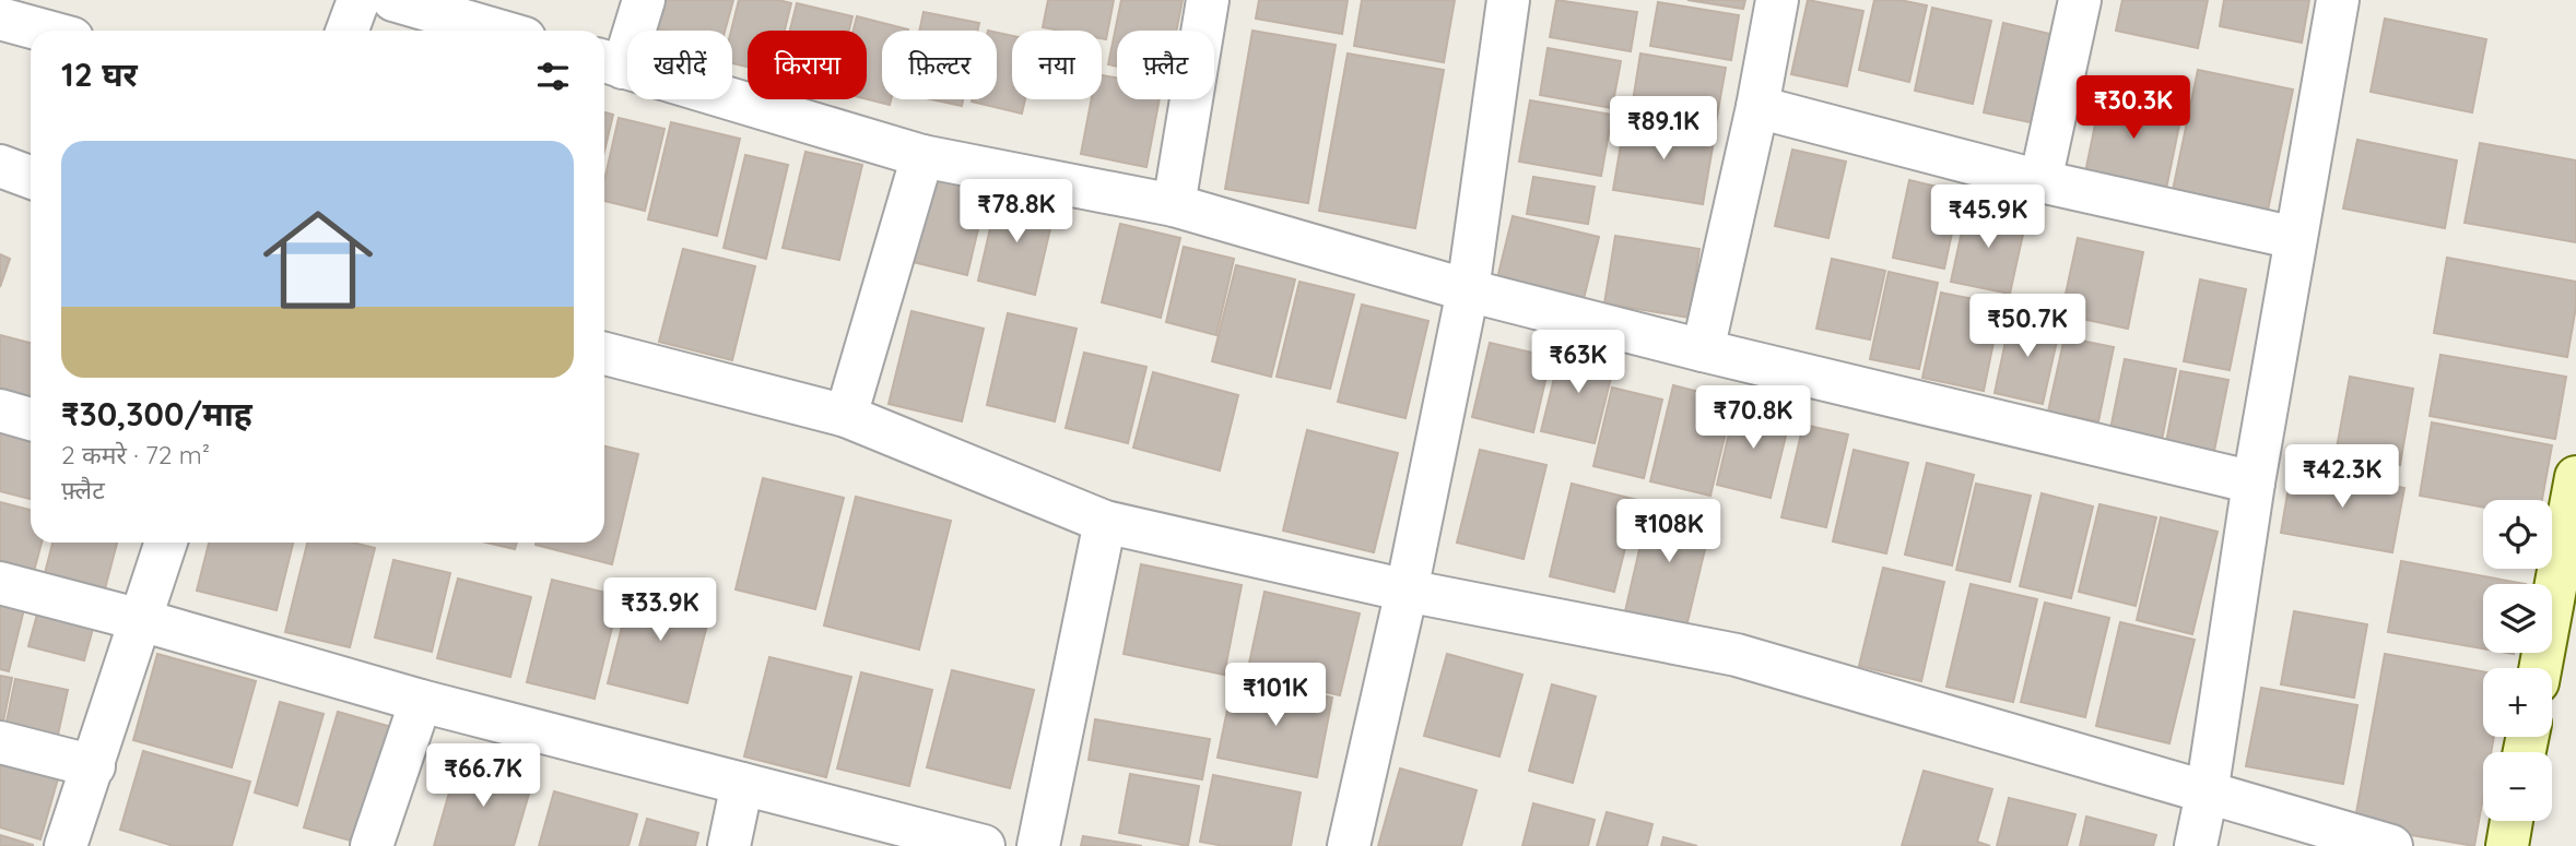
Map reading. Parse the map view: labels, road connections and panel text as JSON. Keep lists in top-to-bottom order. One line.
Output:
{"page":{"chip":["खरीदें","किराया","फ़िल्टर","नया","फ़्लैट"],"heading":"12 घर","price":["₹30.3K","₹89.1K","₹78.8K","₹45.9K","₹50.7K","₹63K","₹70.8K","₹42.3K","₹108K","₹33.9K","₹101K","₹66.7K"],"list":[{"name":"₹30,300/माह","note":"2 कमरे · 72 m² · फ़्लैट"}],"map_buttons":["+","−"]}}
